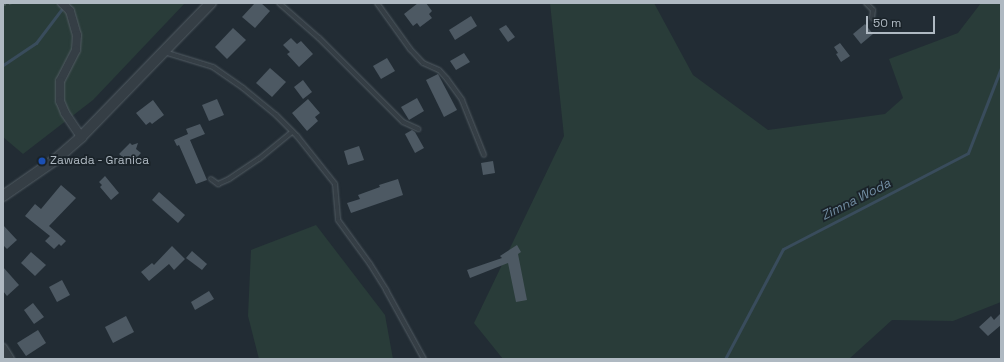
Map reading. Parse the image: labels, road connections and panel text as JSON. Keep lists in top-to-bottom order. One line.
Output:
{"water":["Zimna Woda"],"places":["Zawada - Granica"],"scale_bar":"50 m"}
